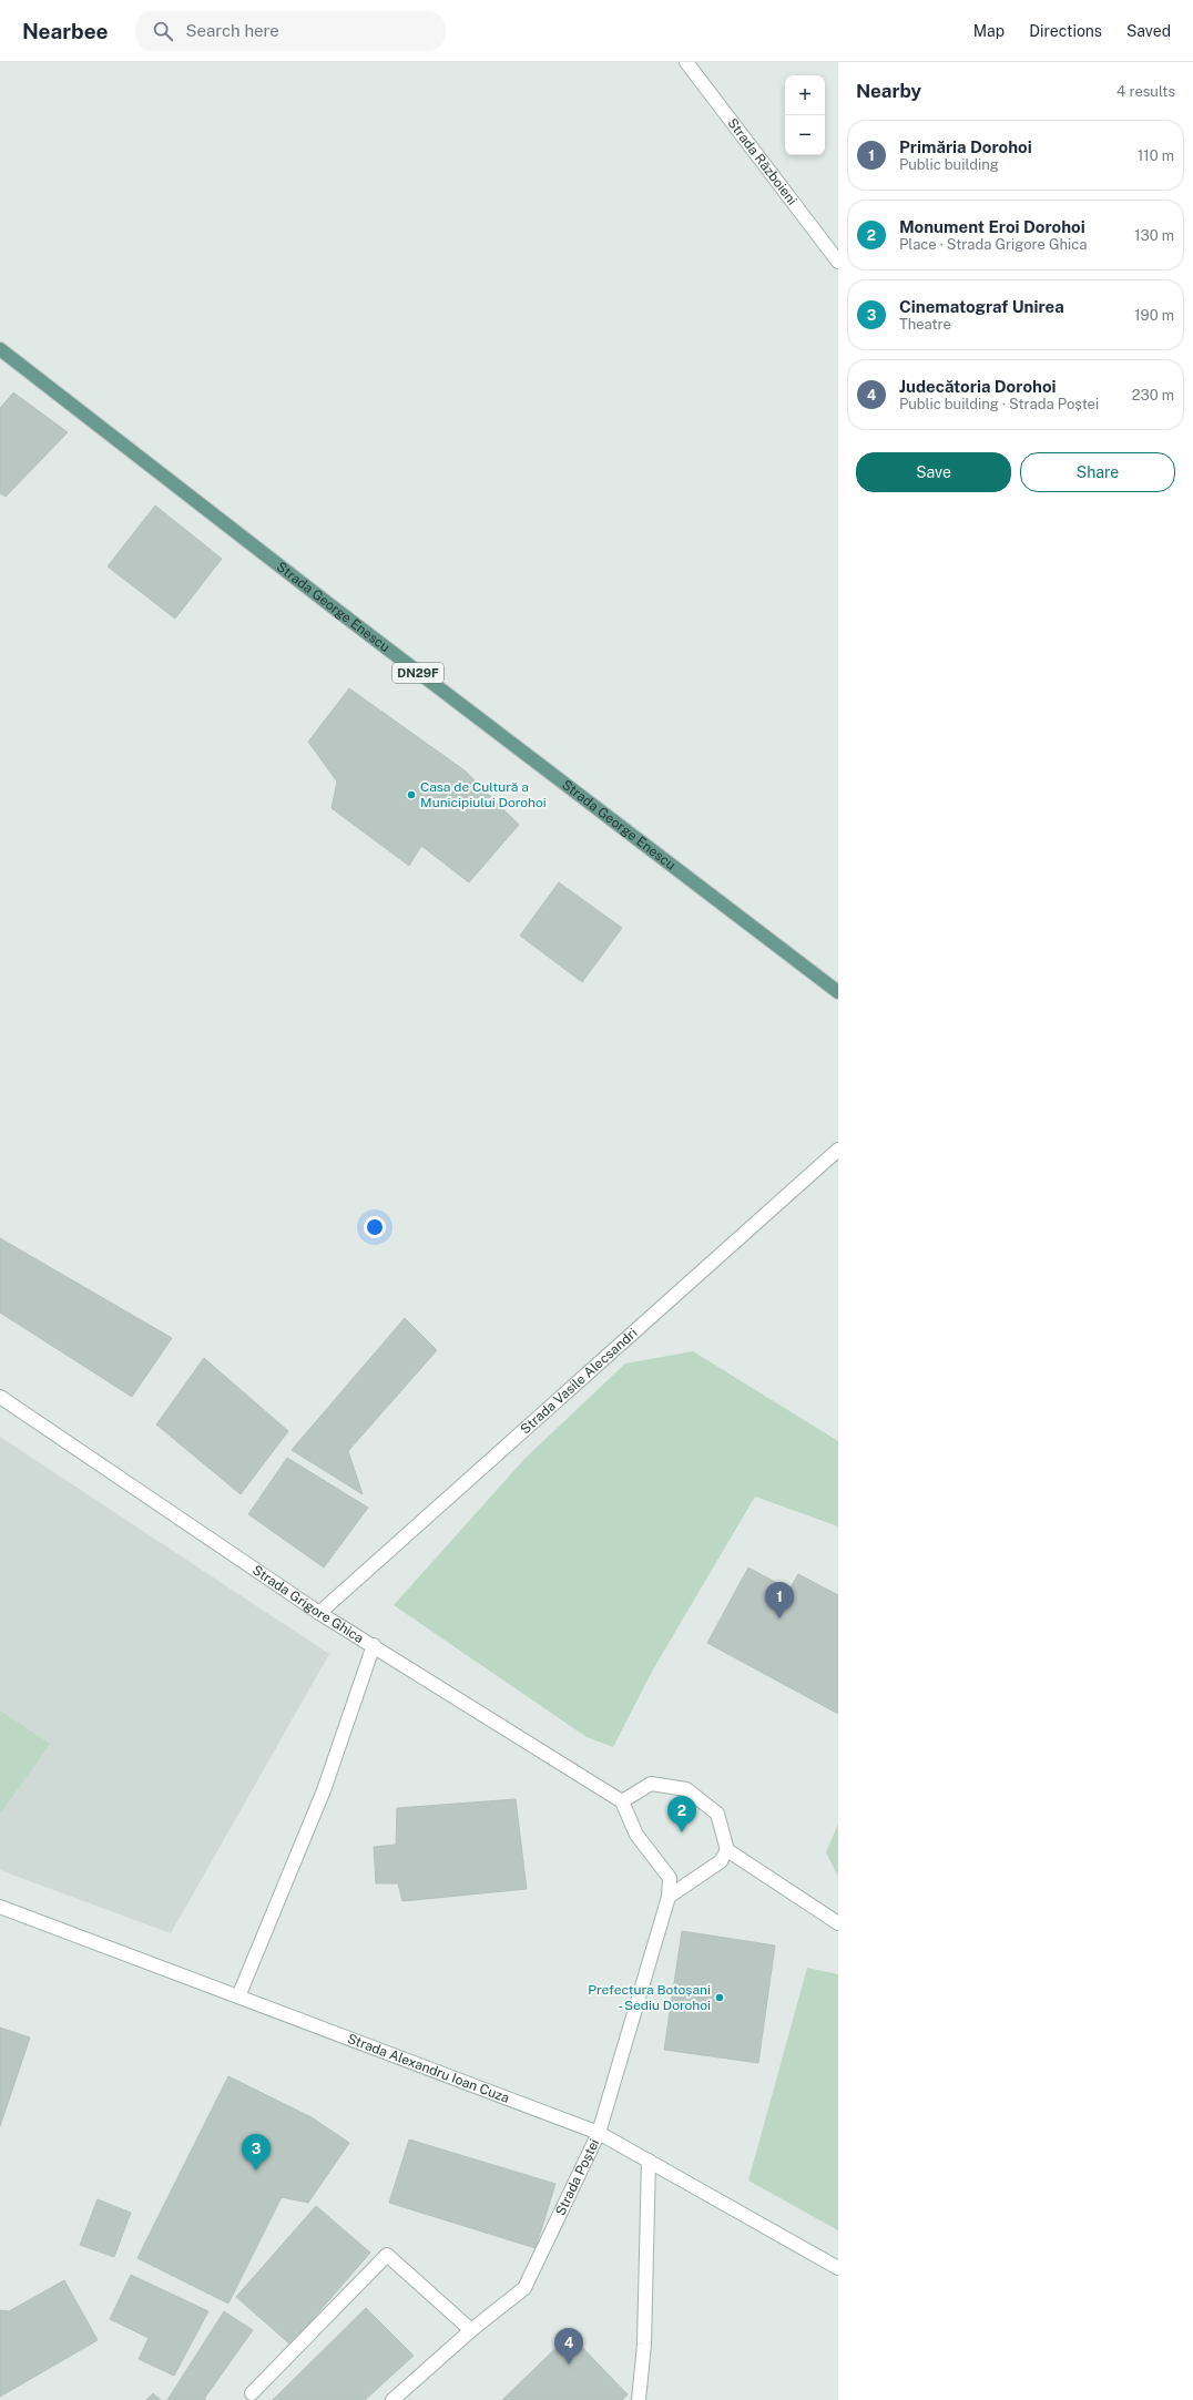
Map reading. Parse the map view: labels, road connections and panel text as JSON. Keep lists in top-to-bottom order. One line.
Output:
{"streets":{"main road":["Strada George Enescu","DN29F"],"street":["Strada Războieni","Strada Vasile Alecsandri","Strada Grigore Ghica","Strada Alexandru Ioan Cuza","Strada Poștei"]},"crossings":[["Strada Vasile Alecsandri","Strada Grigore Ghica"],["Strada Alexandru Ioan Cuza","Strada Poștei"]],"places":["Casa de Cultură a Municipiului Dorohoi","Prefectura Botoșani - Sediu Dorohoi"],"page":{"header":"Nearbee","search":"Search here","nav":["Map","Directions","Saved"],"heading":["Nearby","4 results"],"map_buttons":["+","−"],"list":[{"mark":"1","name":"Primăria Dorohoi","note":"Public building","value":"110 m"},{"mark":"2","name":"Monument Eroi Dorohoi","note":"Place · Strada Grigore Ghica","value":"130 m"},{"mark":"3","name":"Cinematograf Unirea","note":"Theatre","value":"190 m"},{"mark":"4","name":"Judecătoria Dorohoi","note":"Public building · Strada Poștei","value":"230 m"}],"buttons":["Save","Share"],"pins":["1","2","3","4"]}}
